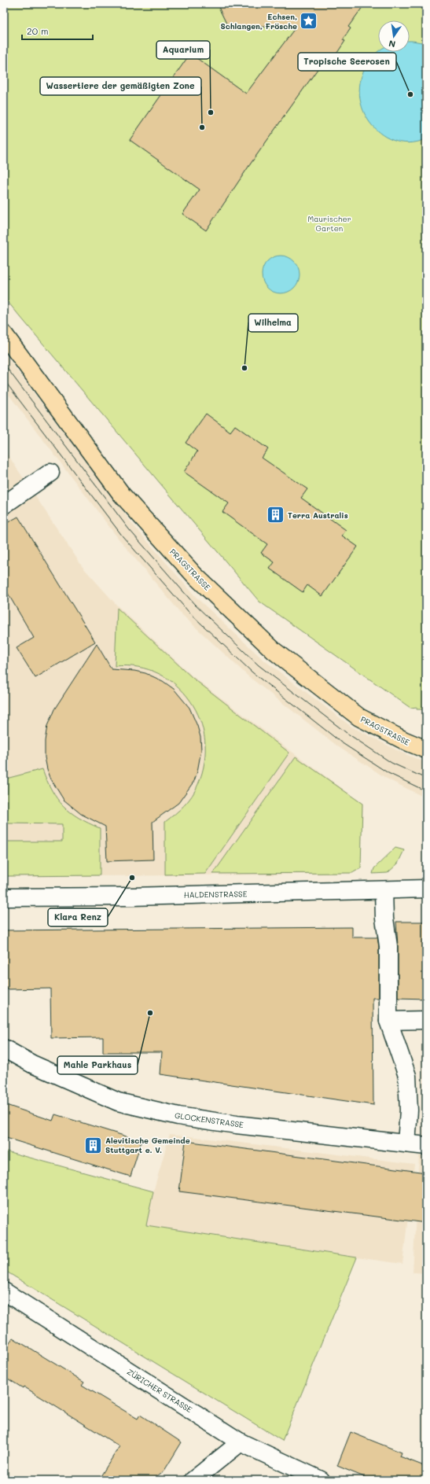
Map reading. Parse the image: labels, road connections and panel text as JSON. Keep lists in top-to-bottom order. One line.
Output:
{"streets":{"main road":["PRAGSTRASSE"],"street":["HALDENSTRASSE","GLOCKENSTRASSE","ZÜRICHER STRASSE"]},"parks":["Maurischer Garten"],"places":{"place":["Echsen, Schlangen, Frösche"],"other":["Tropische Seerosen","Aquarium","Wassertiere der gemäßigten Zone","Wilhelma","Klara Renz","Mahle Parkhaus"],"building":["Terra Australis","Alevitische Gemeinde Stuttgart e. V."]},"scale_bar":"20 m","north":"bottom"}
